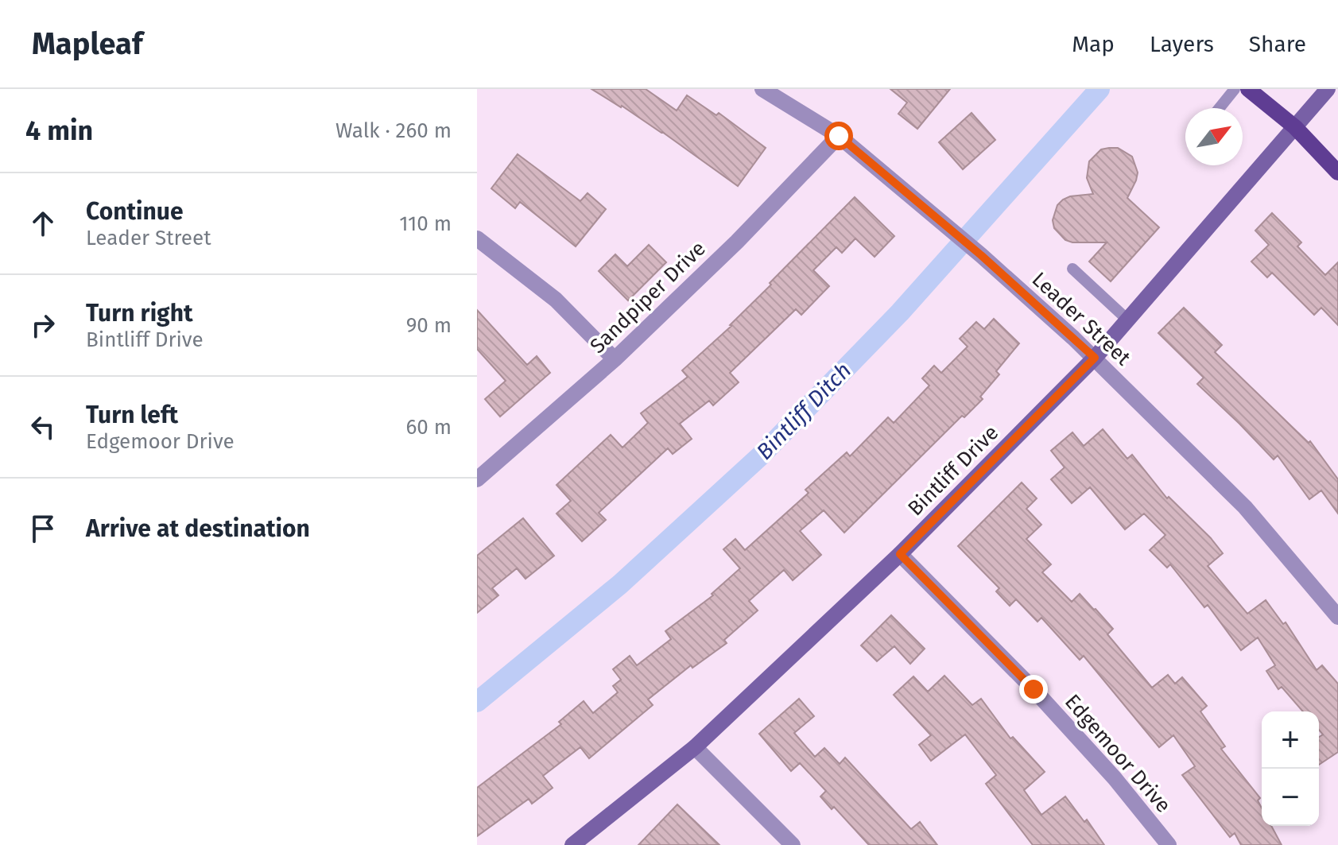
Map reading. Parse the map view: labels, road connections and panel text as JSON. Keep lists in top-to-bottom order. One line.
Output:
{"streets":{"street":["Sandpiper Drive","Leader Street","Bintliff Drive","Edgemoor Drive"]},"crossings":[["Sandpiper Drive","Leader Street"],["Leader Street","Bintliff Drive"],["Bintliff Drive","Edgemoor Drive"]],"water":["Bintliff Ditch"],"north":"top right","page":{"header":"Mapleaf","nav":["Map","Layers","Share"],"heading":["4 min","Walk · 260 m"],"list":[["Continue","Leader Street","110 m"],["Turn right","Bintliff Drive","90 m"],["Turn left","Edgemoor Drive","60 m"],"Arrive at destination"],"map_buttons":["+","−"]}}
